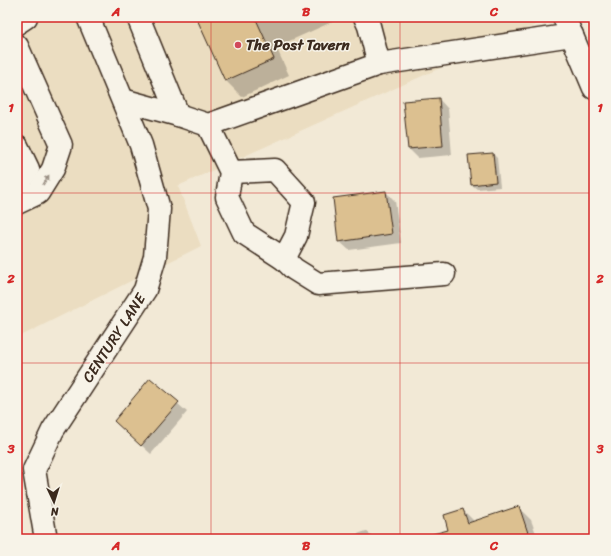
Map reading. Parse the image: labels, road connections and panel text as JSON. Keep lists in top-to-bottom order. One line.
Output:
{"streets":{"street":["CENTURY LANE"]},"places":["The Post Tavern"],"north":"bottom","grid":{"columns":["A","B","C"],"rows":["1","2","3"]}}
